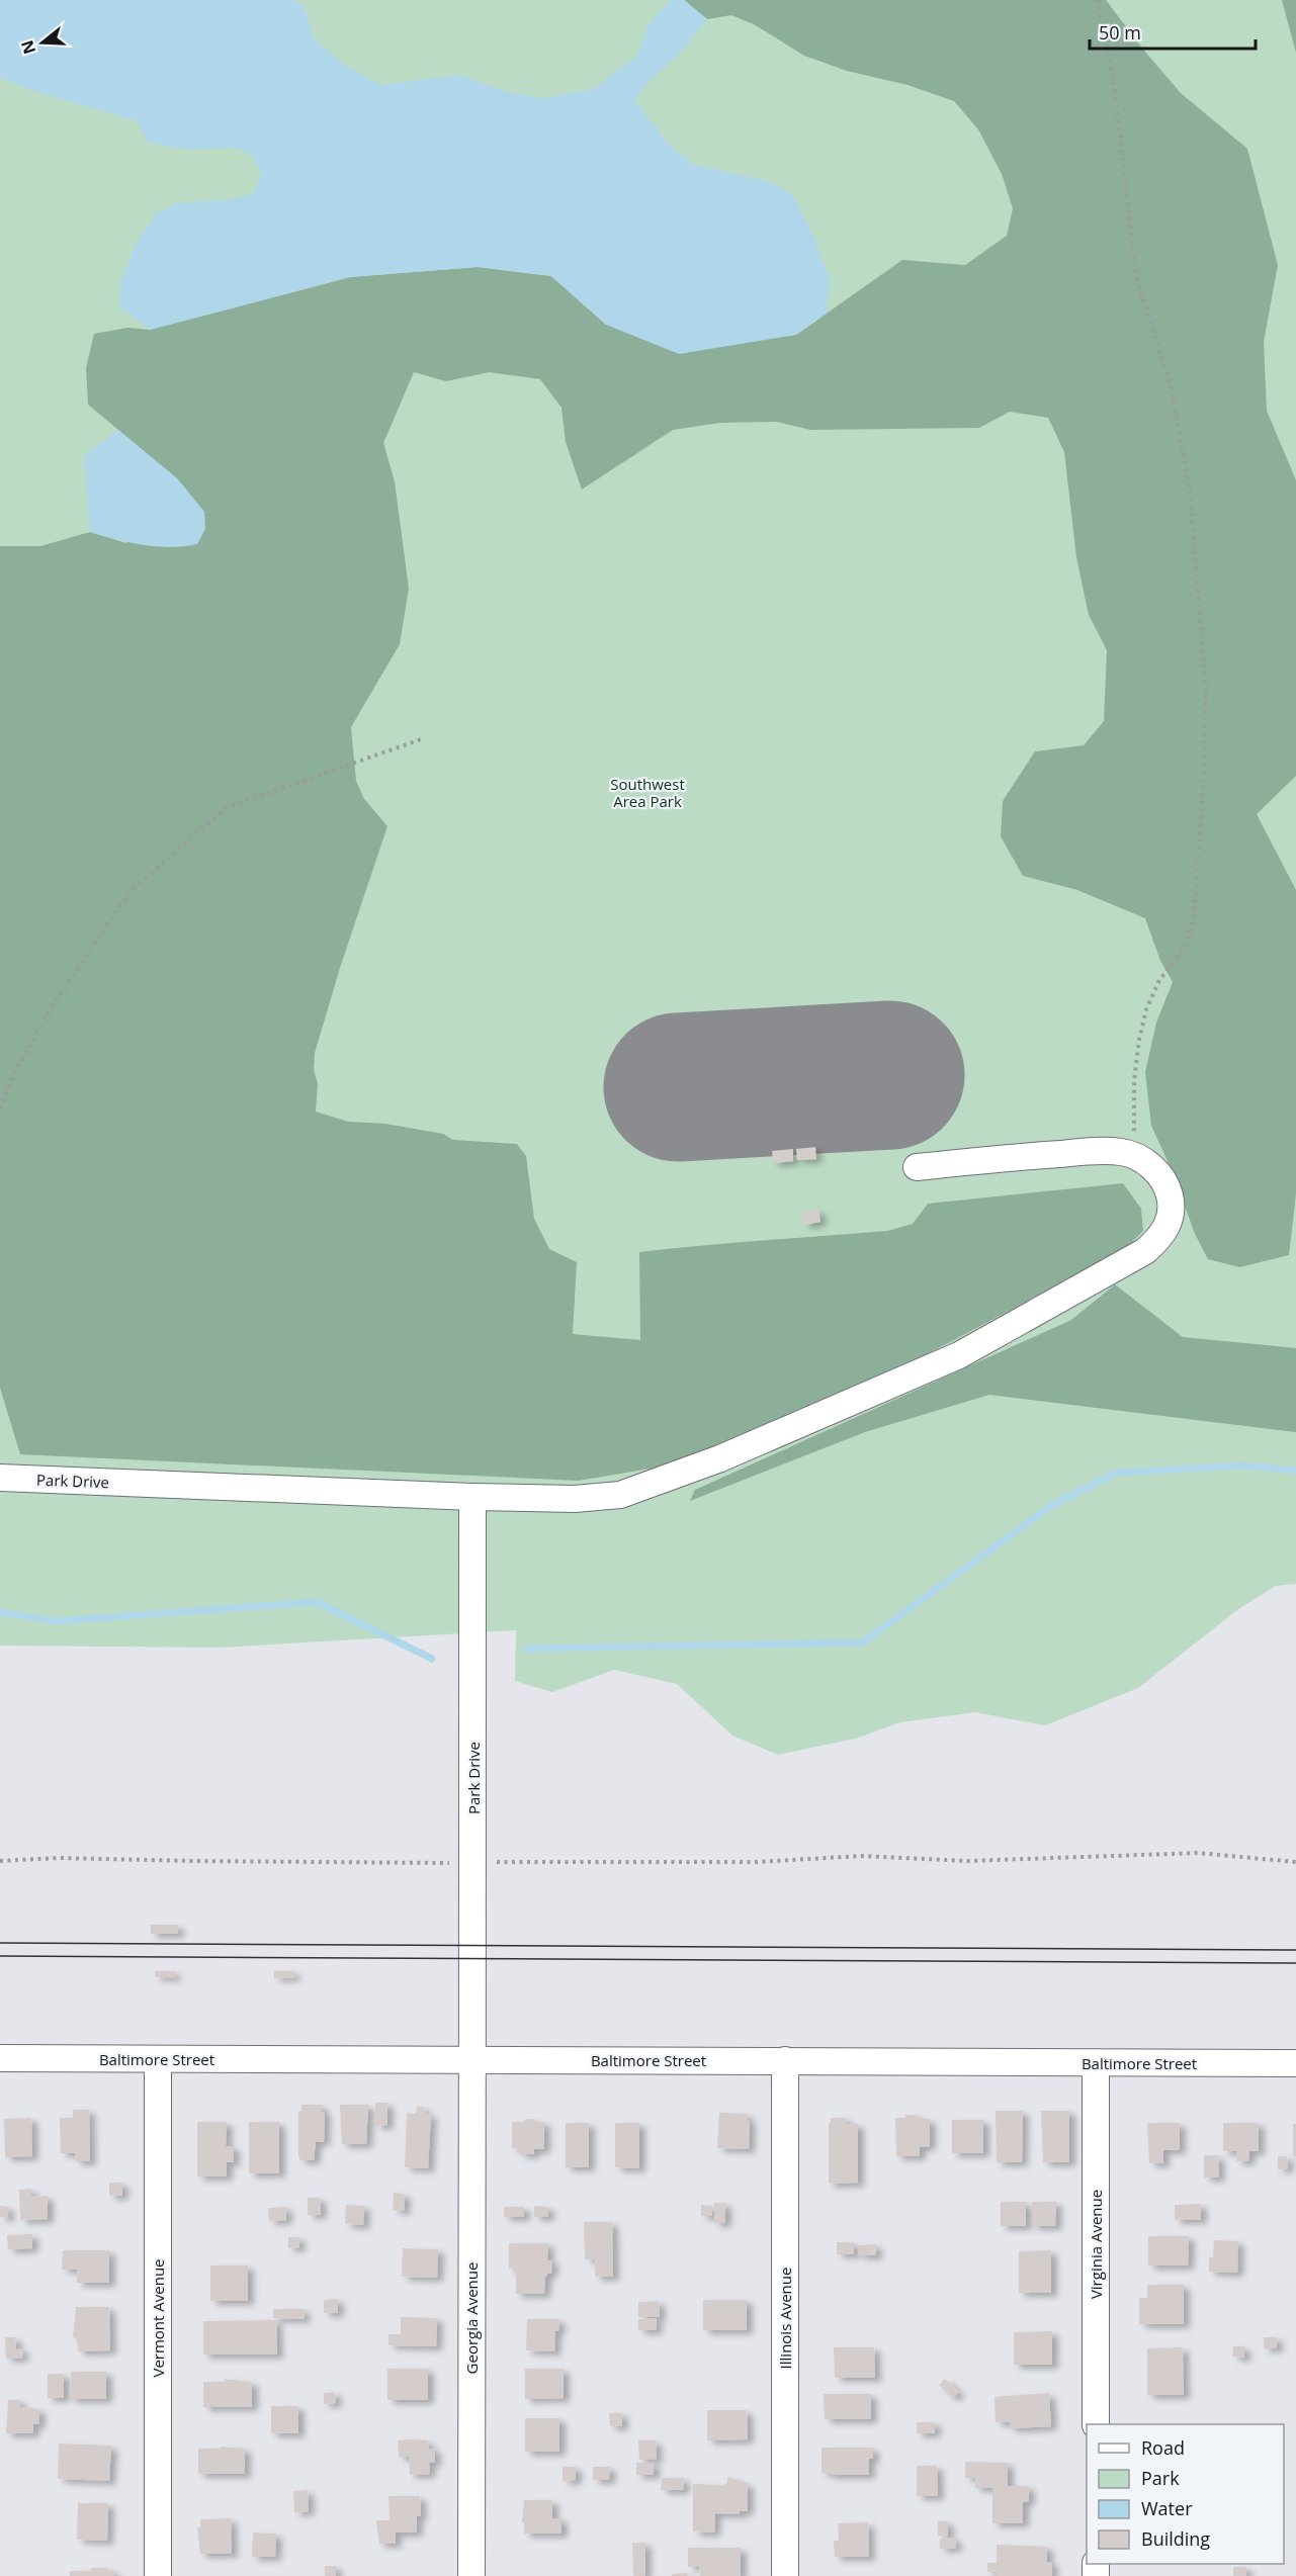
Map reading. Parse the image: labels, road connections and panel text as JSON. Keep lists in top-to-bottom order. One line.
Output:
{"streets":{"street":["Park Drive","Baltimore Street","Virginia Avenue","Vermont Avenue","Georgia Avenue","Illinois Avenue"]},"crossings":[["Park Drive","Baltimore Street"],["Park Drive","Georgia Avenue"],["Baltimore Street","Virginia Avenue"],["Baltimore Street","Vermont Avenue"],["Baltimore Street","Georgia Avenue"],["Baltimore Street","Illinois Avenue"]],"parks":["Southwest Area Park"],"legend":["Road","Park","Water","Building"],"scale_bar":"50 m","north":"left"}
